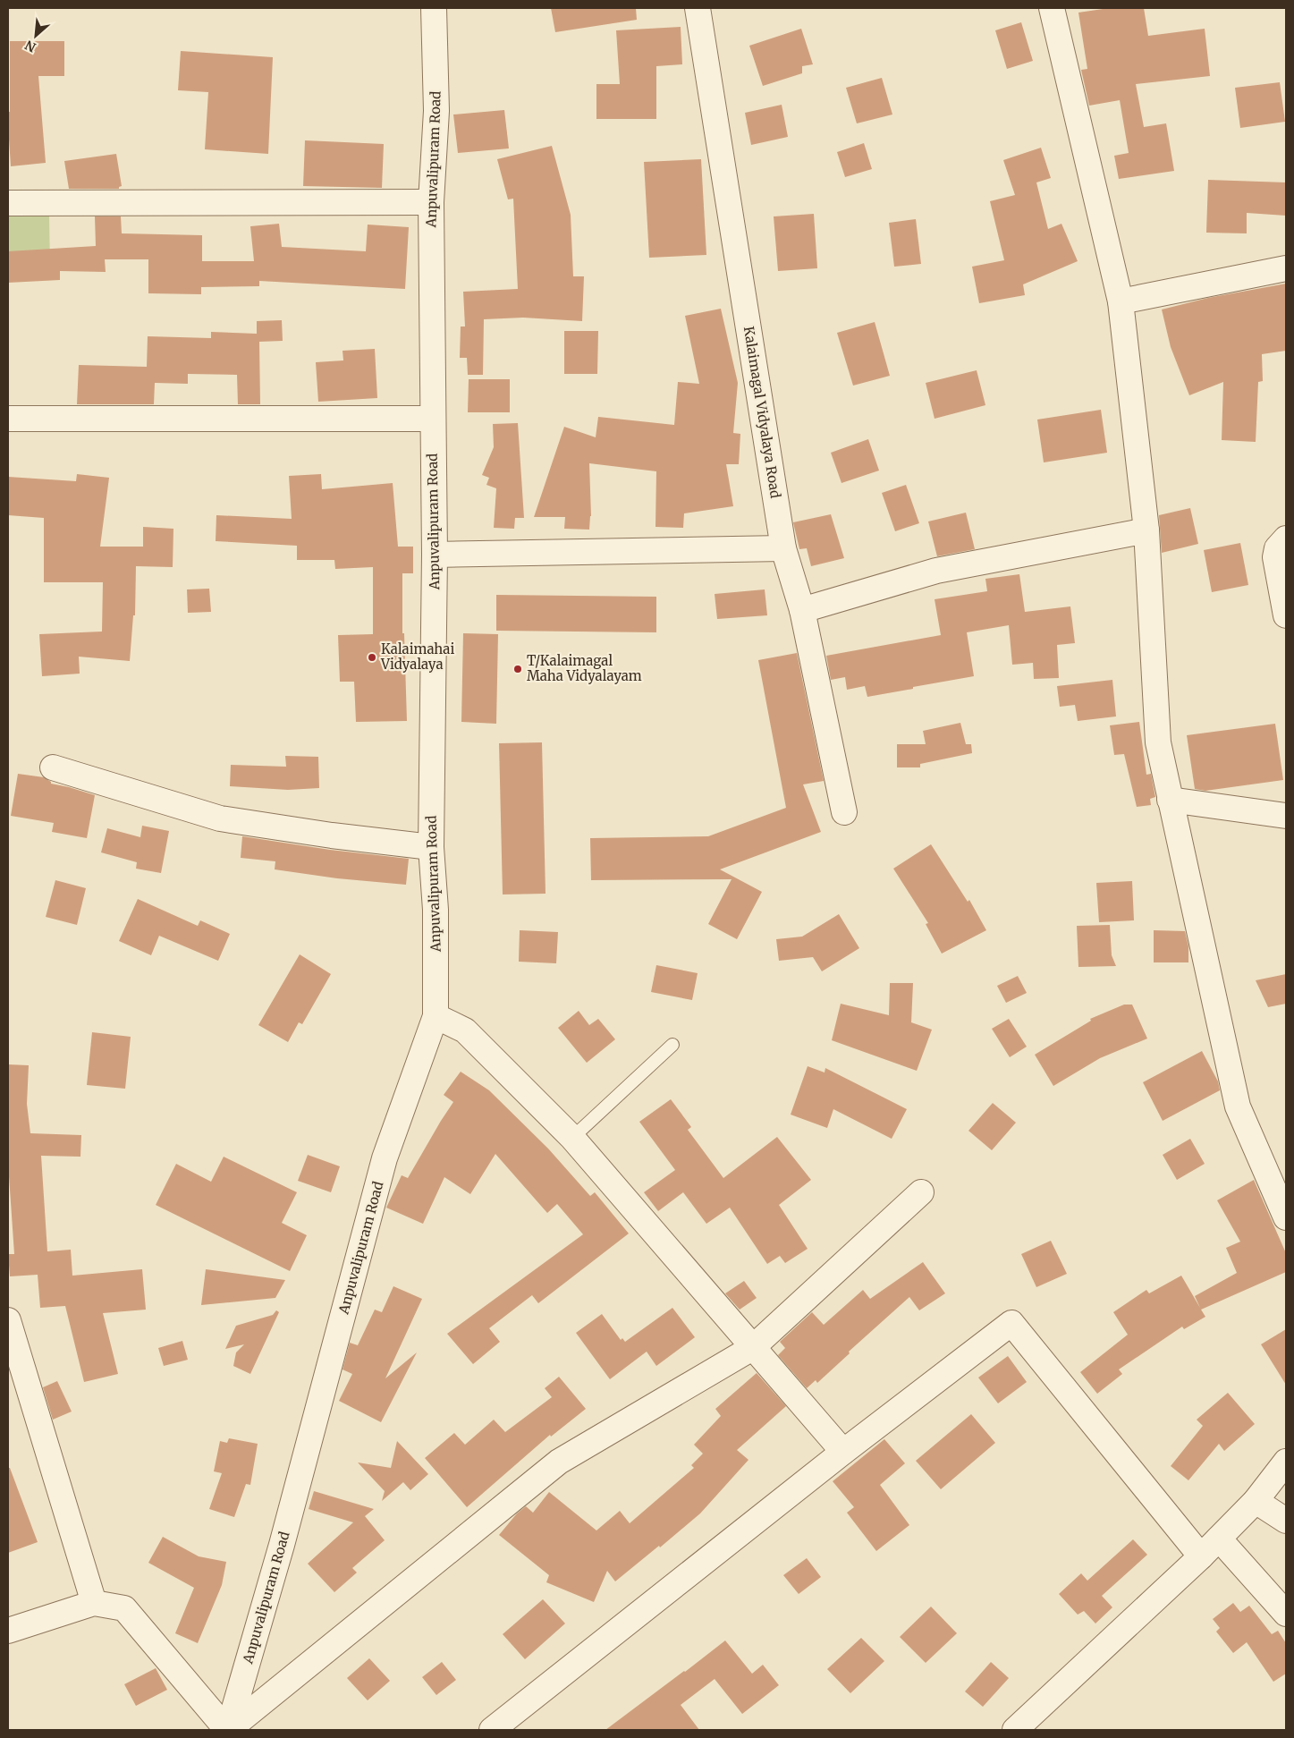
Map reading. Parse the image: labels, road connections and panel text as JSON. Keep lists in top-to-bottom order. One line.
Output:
{"streets":{"street":["Anpuvalipuram Road","Kalaimagal Vidyalaya Road"]},"places":["Kalaimahai Vidyalaya","T/Kalaimagal Maha Vidyalayam"],"north":"bottom left"}
